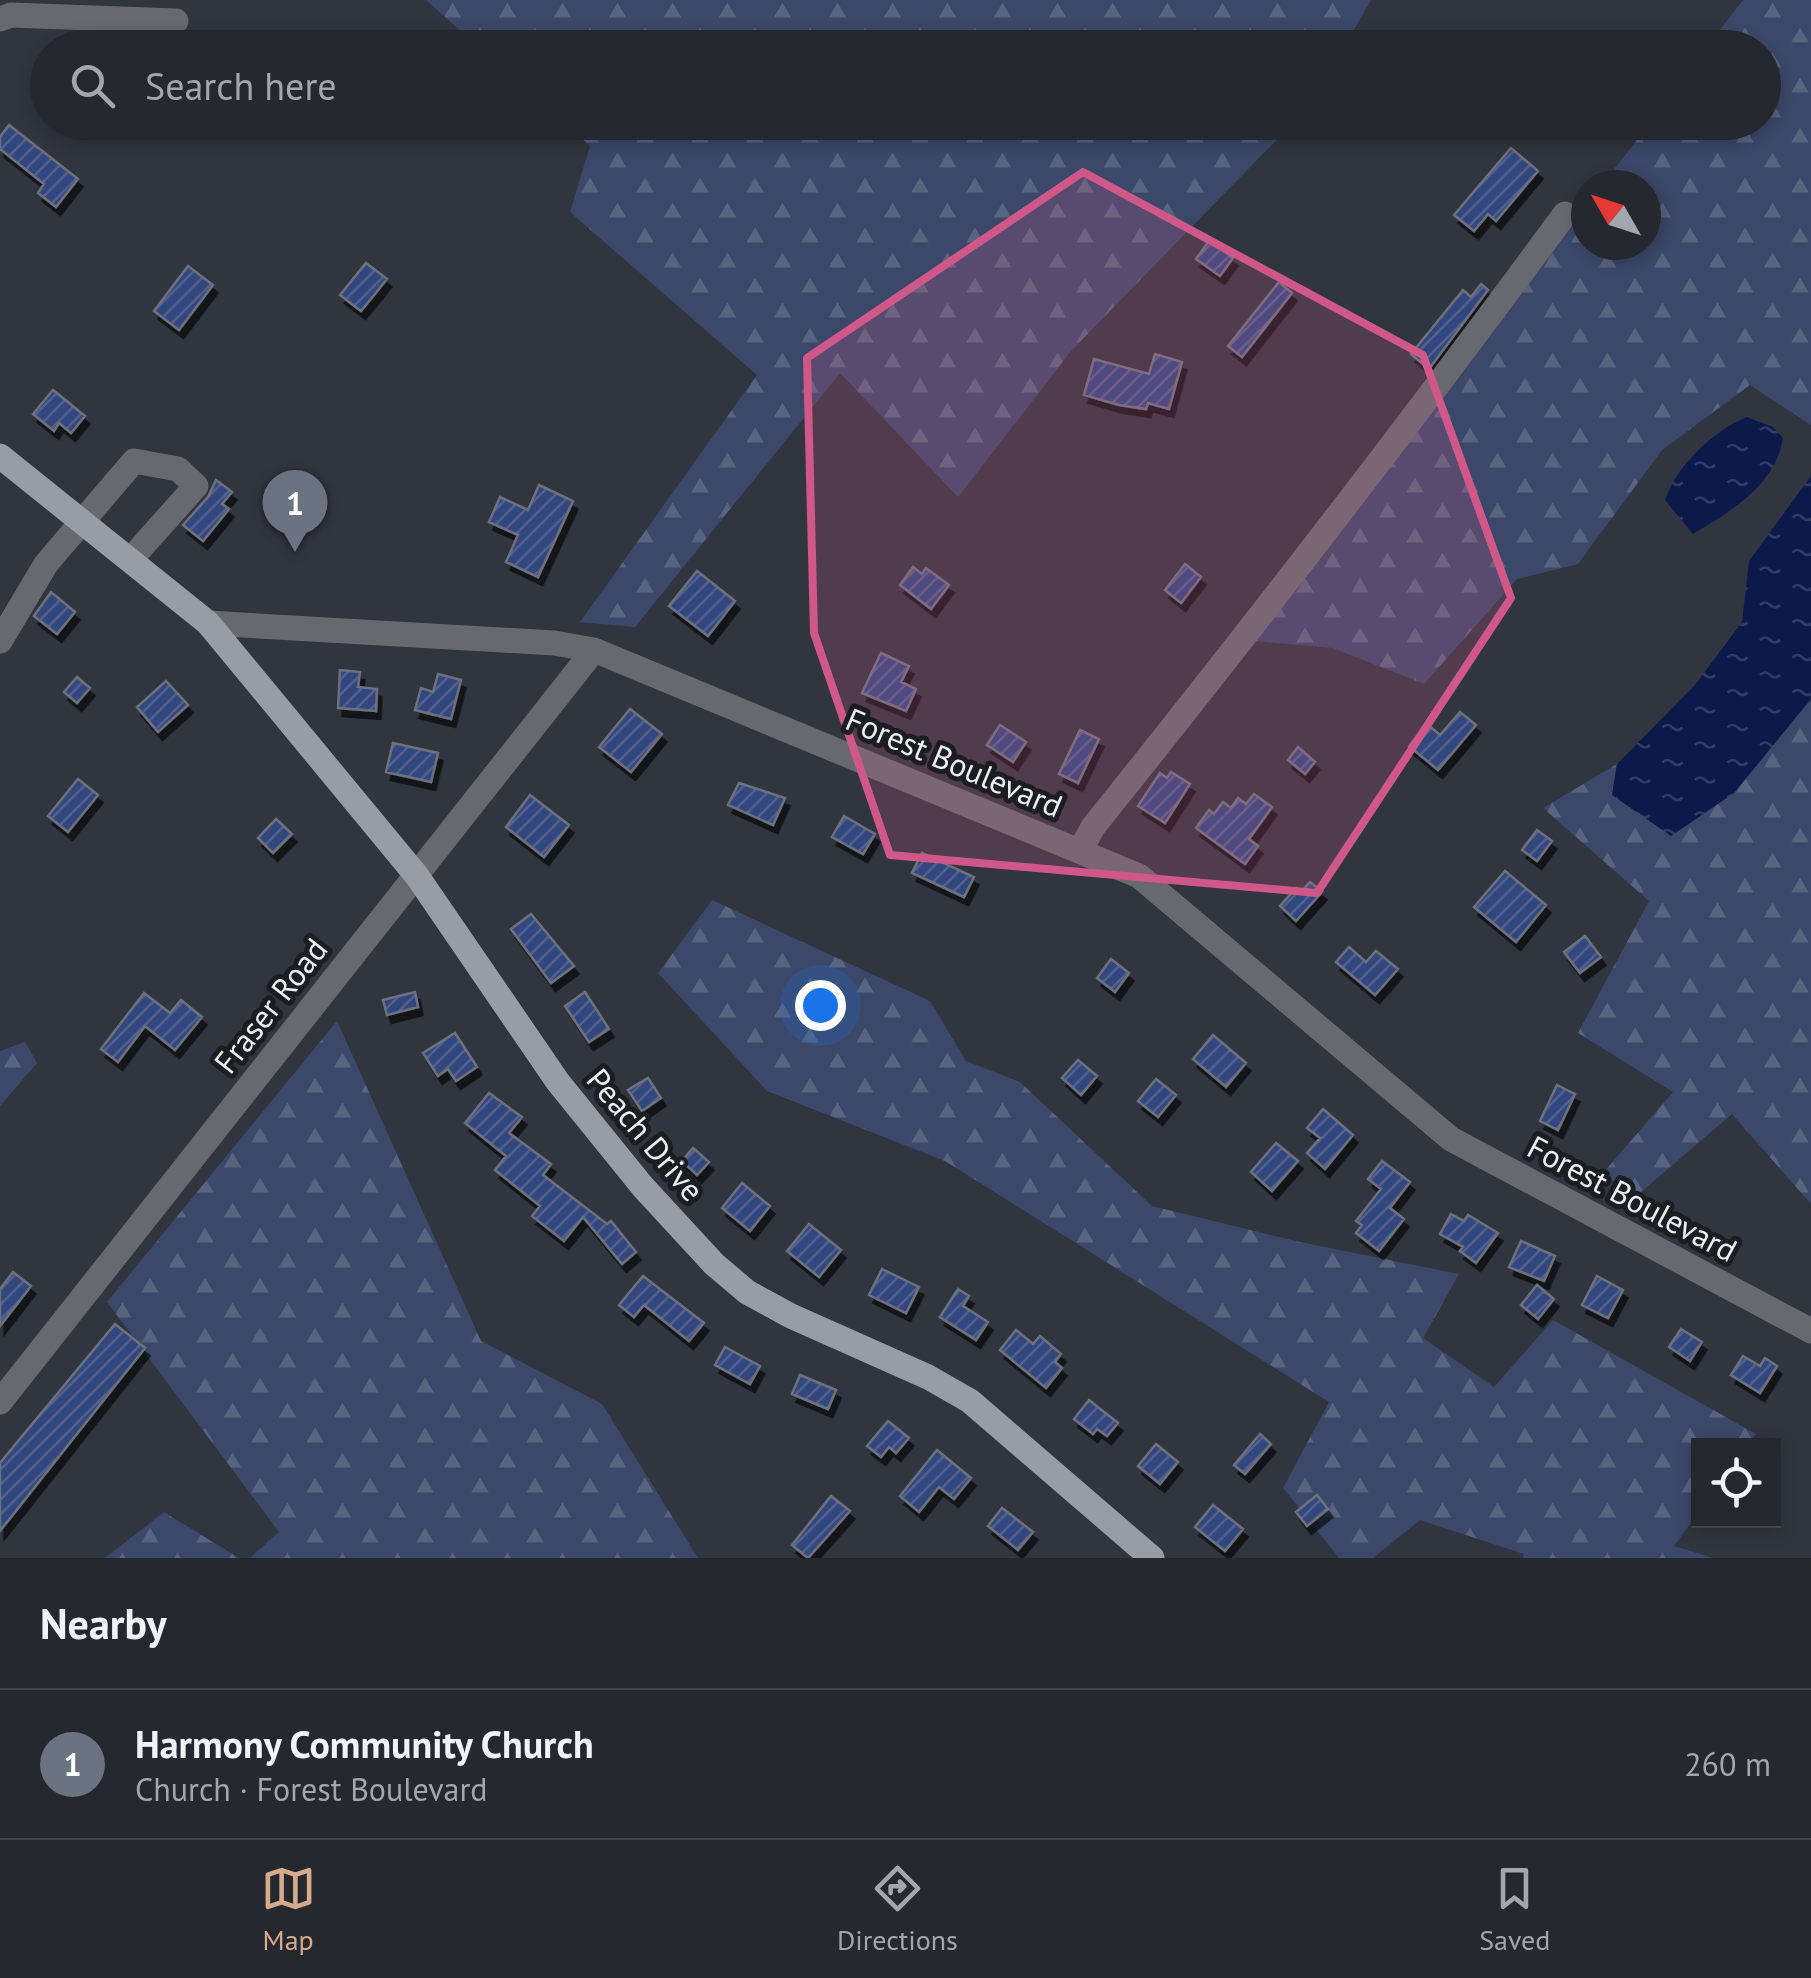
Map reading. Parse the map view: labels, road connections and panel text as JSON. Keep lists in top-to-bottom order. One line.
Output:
{"streets":{"main road":["Peach Drive"],"street":["Forest Boulevard","Fraser Road"]},"crossings":[["Forest Boulevard","Fraser Road"],["Forest Boulevard","Peach Drive"],["Fraser Road","Peach Drive"]],"north":"top left","page":{"search":"Search here","pins":"1","heading":"Nearby","list":[{"mark":"1","name":"Harmony Community Church","note":"Church · Forest Boulevard","value":"260 m"}],"nav":["Map","Directions","Saved"]}}
